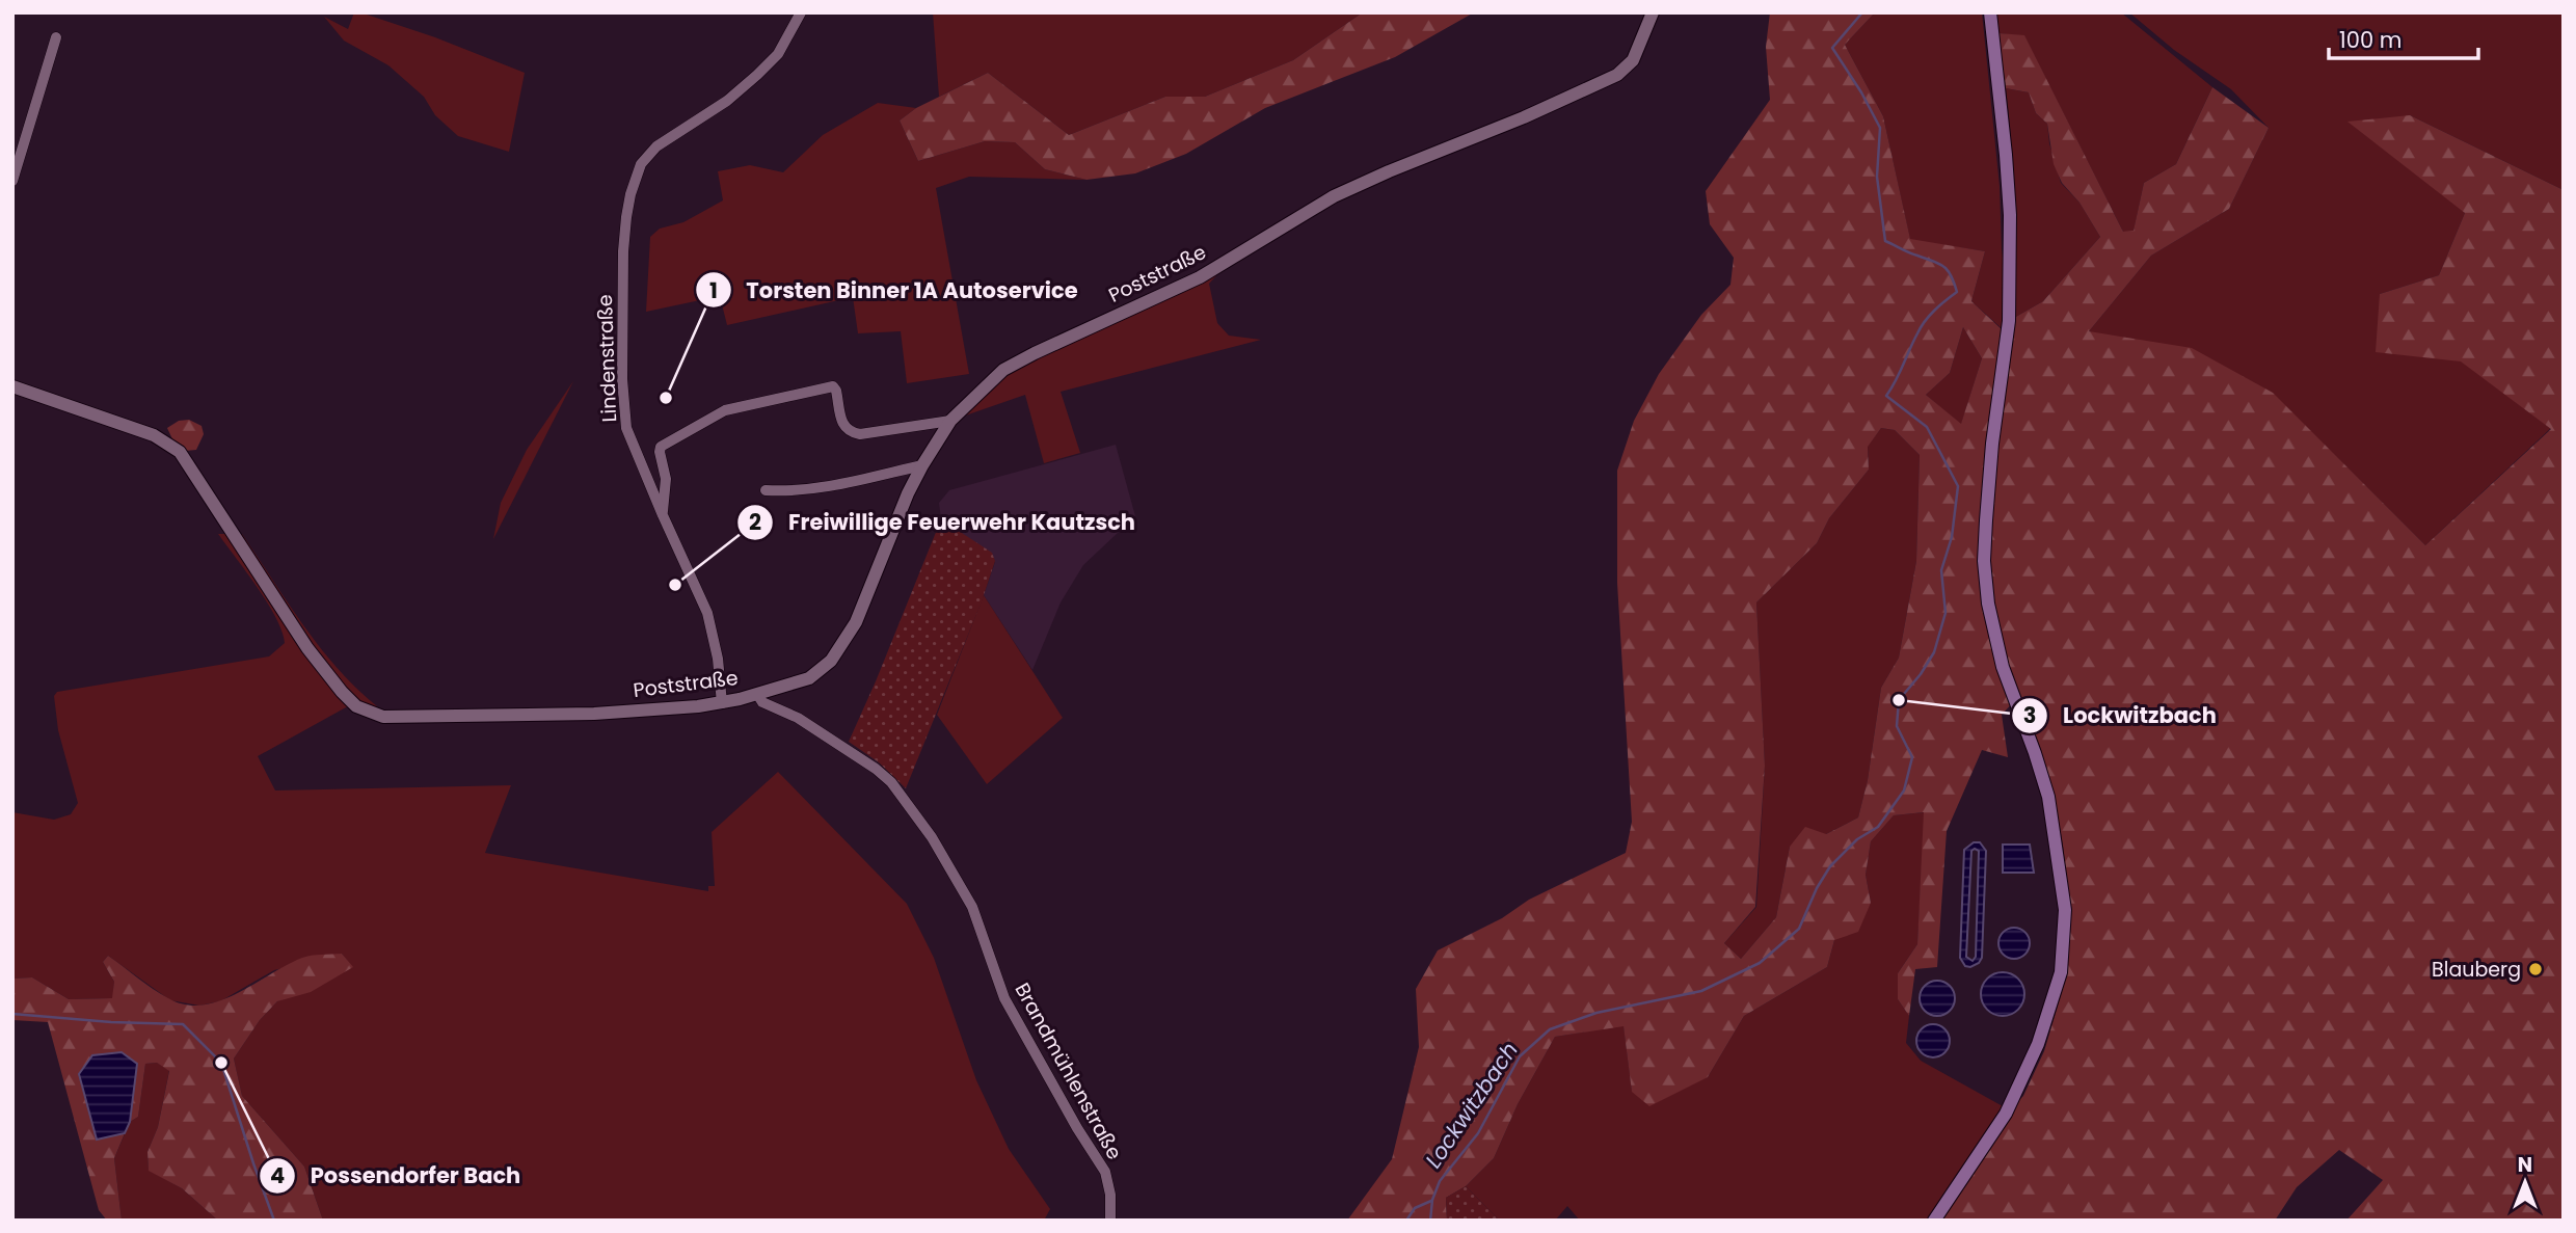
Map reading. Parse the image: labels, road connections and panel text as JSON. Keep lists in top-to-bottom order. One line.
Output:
{"streets":{"street":["Poststraße","Lindenstraße","Brandmühlenstraße"]},"crossings":[["Poststraße","Lindenstraße"],["Poststraße","Brandmühlenstraße"]],"water":["Lockwitzbach"],"places":["Torsten Binner 1A Autoservice","Freiwillige Feuerwehr Kautzsch","Lockwitzbach","Blauberg","Possendorfer Bach"],"scale_bar":"100 m","north":"top"}
